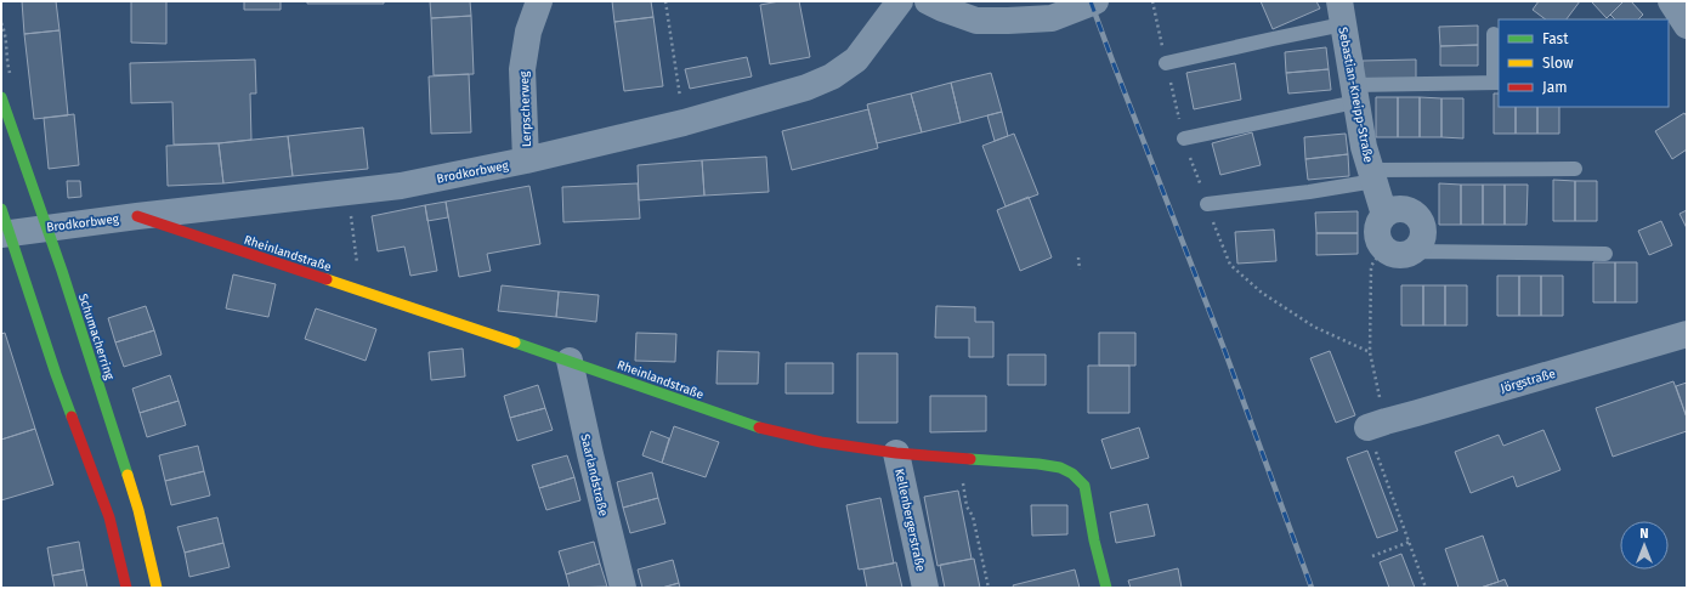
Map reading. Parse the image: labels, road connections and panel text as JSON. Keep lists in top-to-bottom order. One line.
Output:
{"streets":{"street":["Sebastian-Kneipp-Straße","Lerpscherweg","Brodkorbweg","Rheinlandstraße","Schumacherring","Jörgstraße","Saarlandstraße","Kellenbergerstraße"]},"crossings":[["Lerpscherweg","Brodkorbweg"],["Brodkorbweg","Rheinlandstraße"],["Brodkorbweg","Schumacherring"],["Rheinlandstraße","Saarlandstraße"],["Rheinlandstraße","Kellenbergerstraße"]],"legend":["Fast","Slow","Jam"],"north":"top"}
